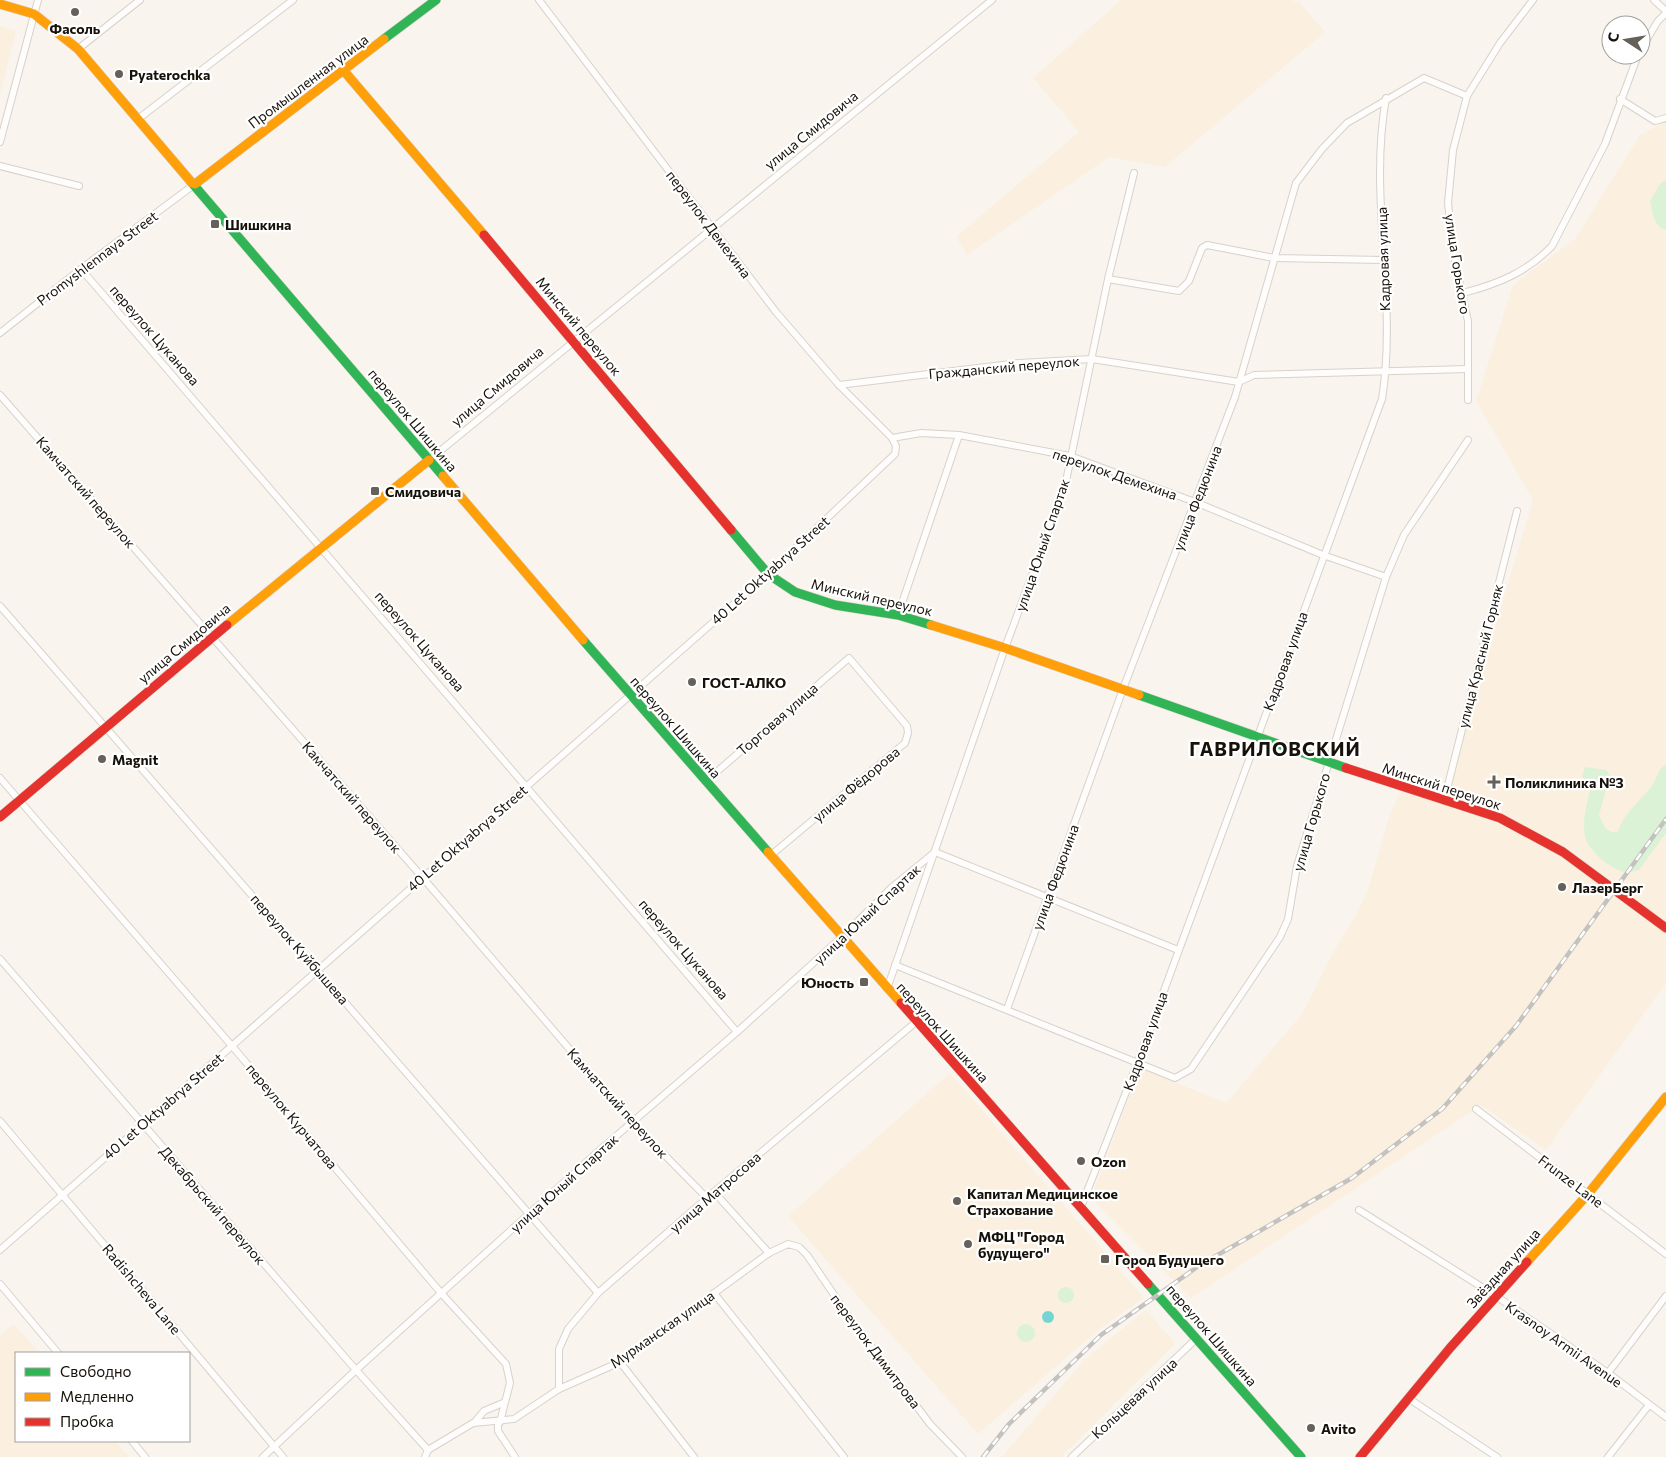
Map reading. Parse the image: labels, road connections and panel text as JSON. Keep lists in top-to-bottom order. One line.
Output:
{"streets":{"main road":["Промышленная улица","улица Смидовича","Минский переулок","переулок Шишкина","Звёздная улица"],"street":["переулок Демехина","Promyshlennaya Street","Кадровая улица","улица Горького","переулок Цуканова","Гражданский переулок","Камчатский переулок","улица Федюнина","улица Юный Спартак","40 Let Oktyabrya Street","улица Красный Горняк","Торговая улица","улица Фёдорова","переулок Куйбышева","переулок Курчатова","Frunze Lane","улица Матросова","Декабрьский переулок","Radishcheva Lane","Мурманская улица","Krasnoy Armii Avenue","переулок Димитрова","Кольцевая улица"]},"crossings":[["Промышленная улица","Promyshlennaya Street"],["Промышленная улица","Минский переулок"],["Промышленная улица","переулок Шишкина"],["улица Смидовича","переулок Демехина"],["улица Смидовича","Минский переулок"],["улица Смидовича","переулок Цуканова"],["улица Смидовича","переулок Шишкина"],["улица Смидовича","Камчатский переулок"],["улица Смидовича","переулок Куйбышева"],["улица Смидовича","переулок Курчатова"],["переулок Демехина","Кадровая улица"],["переулок Демехина","улица Горького"],["переулок Демехина","Гражданский переулок"],["переулок Демехина","улица Федюнина"],["переулок Демехина","улица Юный Спартак"],["переулок Демехина","40 Let Oktyabrya Street"],["Promyshlennaya Street","переулок Цуканова"],["Promyshlennaya Street","переулок Шишкина"],["Кадровая улица","Минский переулок"],["Кадровая улица","Гражданский переулок"],["Кадровая улица","переулок Шишкина"],["Кадровая улица","улица Федюнина"],["улица Горького","Минский переулок"],["улица Горького","Гражданский переулок"],["улица Горького","переулок Шишкина"],["улица Горького","улица Федюнина"],["Минский переулок","улица Федюнина"],["Минский переулок","улица Юный Спартак"],["Минский переулок","40 Let Oktyabrya Street"],["Минский переулок","улица Красный Горняк"],["переулок Цуканова","улица Юный Спартак"],["переулок Цуканова","40 Let Oktyabrya Street"],["Гражданский переулок","улица Федюнина"],["Гражданский переулок","улица Юный Спартак"],["переулок Шишкина","улица Федюнина"],["переулок Шишкина","улица Юный Спартак"],["переулок Шишкина","40 Let Oktyabrya Street"],["переулок Шишкина","Торговая улица"],["переулок Шишкина","улица Фёдорова"],["переулок Шишкина","улица Матросова"],["переулок Шишкина","Кольцевая улица"],["Камчатский переулок","улица Юный Спартак"],["Камчатский переулок","40 Let Oktyabrya Street"],["Камчатский переулок","улица Матросова"],["улица Юный Спартак","переулок Куйбышева"],["улица Юный Спартак","переулок Курчатова"],["улица Юный Спартак","Декабрьский переулок"],["улица Юный Спартак","Radishcheva Lane"],["40 Let Oktyabrya Street","переулок Куйбышева"],["40 Let Oktyabrya Street","переулок Курчатова"],["40 Let Oktyabrya Street","Декабрьский переулок"],["40 Let Oktyabrya Street","Radishcheva Lane"],["Торговая улица","улица Фёдорова"],["переулок Куйбышева","улица Матросова"],["переулок Курчатова","Мурманская улица"],["Frunze Lane","Звёздная улица"],["улица Матросова","Мурманская улица"],["Звёздная улица","Krasnoy Armii Avenue"],["Мурманская улица","переулок Димитрова"]],"districts":["ГАВРИЛОВСКИЙ"],"places":{"other":["Фасоль","Pyaterochka","ГОСТ-АЛКО","Magnit","ЛазерБерг","Ozon","Капитал Медицинское Страхование","МФЦ \"Город будущего\"","Avito"],"transit":["Шишкина","Смидовича","Юность","Город Будущего"],"health":["Поликлиника №3"]},"legend":["Свободно","Медленно","Пробка"],"north":"left"}
